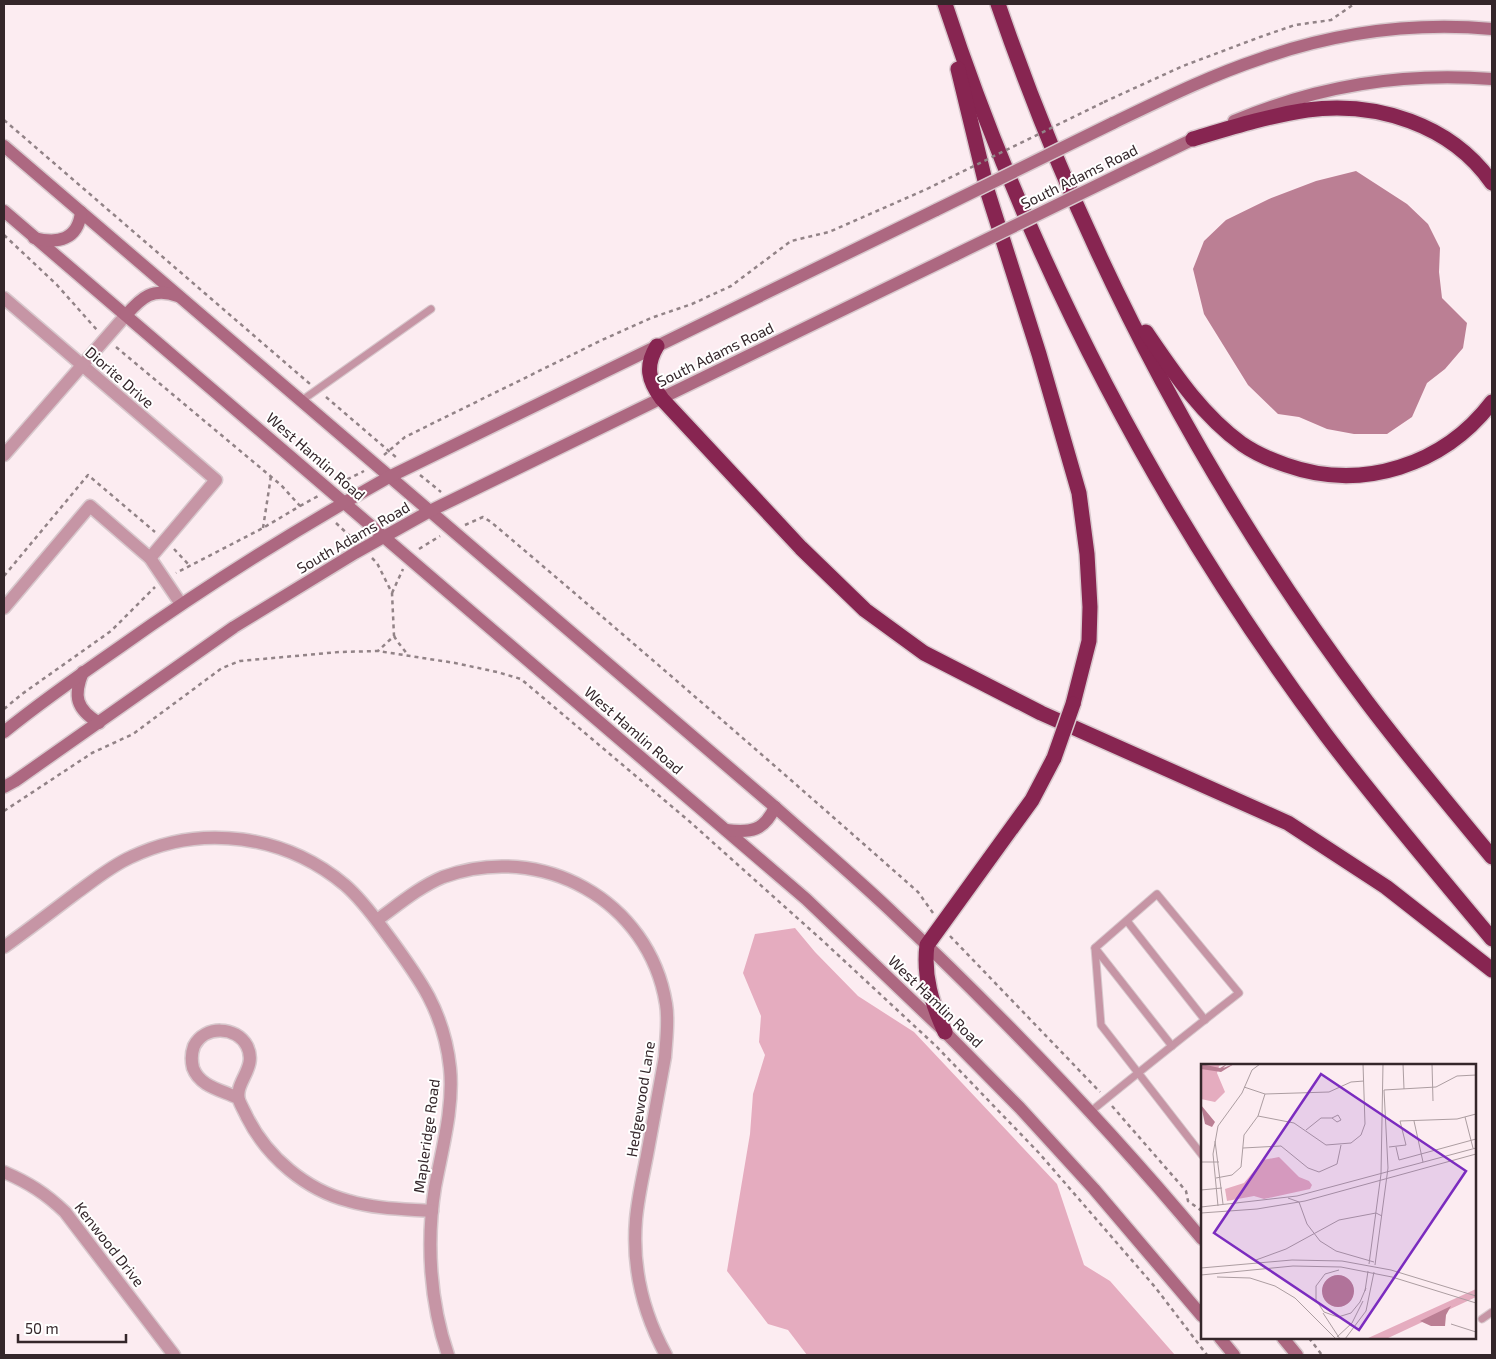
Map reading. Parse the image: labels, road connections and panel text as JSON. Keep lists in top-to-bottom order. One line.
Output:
{"streets":{"main road":["South Adams Road","West Hamlin Road"],"street":["Diorite Drive","Hedgewood Lane","Mapleridge Road","Kenwood Drive"]},"crossings":[["South Adams Road","West Hamlin Road"],["Hedgewood Lane","Mapleridge Road"]],"scale_bar":"50 m"}
